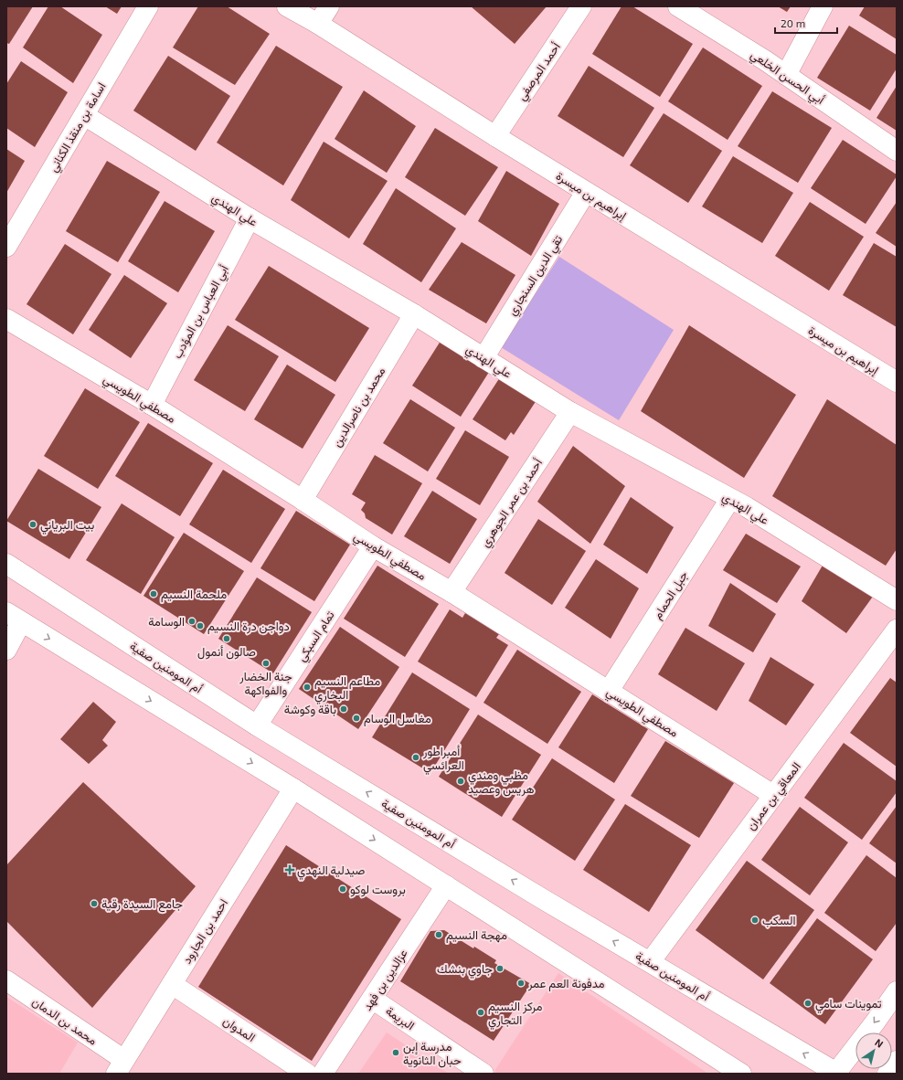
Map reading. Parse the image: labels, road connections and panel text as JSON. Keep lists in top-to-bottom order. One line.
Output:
{"streets":{"street":["أحمد المرصفي","أبي الحسن الخلعي","اسامة بن منقذ الكناني","إبراهيم بن ميسرة","علي الهندي","تقي الدين السنجاري","أبي العباس بن المؤدب","مصطفي الطويسي","محمد بن ناصرالدين","أحمد بن عمر الجوهري","جبل الحمام","تمام السبكي","أم المومنين صفية","المعاقي بن عمران","احمد بن الجارود","عزالدين بن فهد","البريمة","محمد بن الدمان","المدوان"]},"crossings":[["أحمد المرصفي","إبراهيم بن ميسرة"],["اسامة بن منقذ الكناني","علي الهندي"],["إبراهيم بن ميسرة","تقي الدين السنجاري"],["علي الهندي","تقي الدين السنجاري"],["علي الهندي","أبي العباس بن المؤدب"],["علي الهندي","محمد بن ناصرالدين"],["علي الهندي","أحمد بن عمر الجوهري"],["علي الهندي","جبل الحمام"],["أبي العباس بن المؤدب","مصطفي الطويسي"],["مصطفي الطويسي","محمد بن ناصرالدين"],["مصطفي الطويسي","أحمد بن عمر الجوهري"],["مصطفي الطويسي","جبل الحمام"],["مصطفي الطويسي","تمام السبكي"],["مصطفي الطويسي","المعاقي بن عمران"],["تمام السبكي","أم المومنين صفية"],["أم المومنين صفية","المعاقي بن عمران"],["احمد بن الجارود","محمد بن الدمان"],["احمد بن الجارود","المدوان"],["عزالدين بن فهد","البريمة"]],"places":{"other":["بيت البرياني","ملحمة النسيم","الوسامة","دواجن درة النسيم","صالون أنمول","جنة الخضار والفواكهة","مطاعم النسيم البخاري","باقة وكوشة","مغاسل الوسام","أمبراطور العرائسي","مظبي ومندي هريس وعصيد","بروست لوكو","جامع السيدة رقية","السكب","مهجة النسيم","جاوي بنشك","مدفونة العم عمر","تموينات سامي","مركز النسيم التجاري","مدرسة إبن حبان الثانوية"],"health":["صيدلية النهدي"]},"scale_bar":"20 m","north":"top right"}
